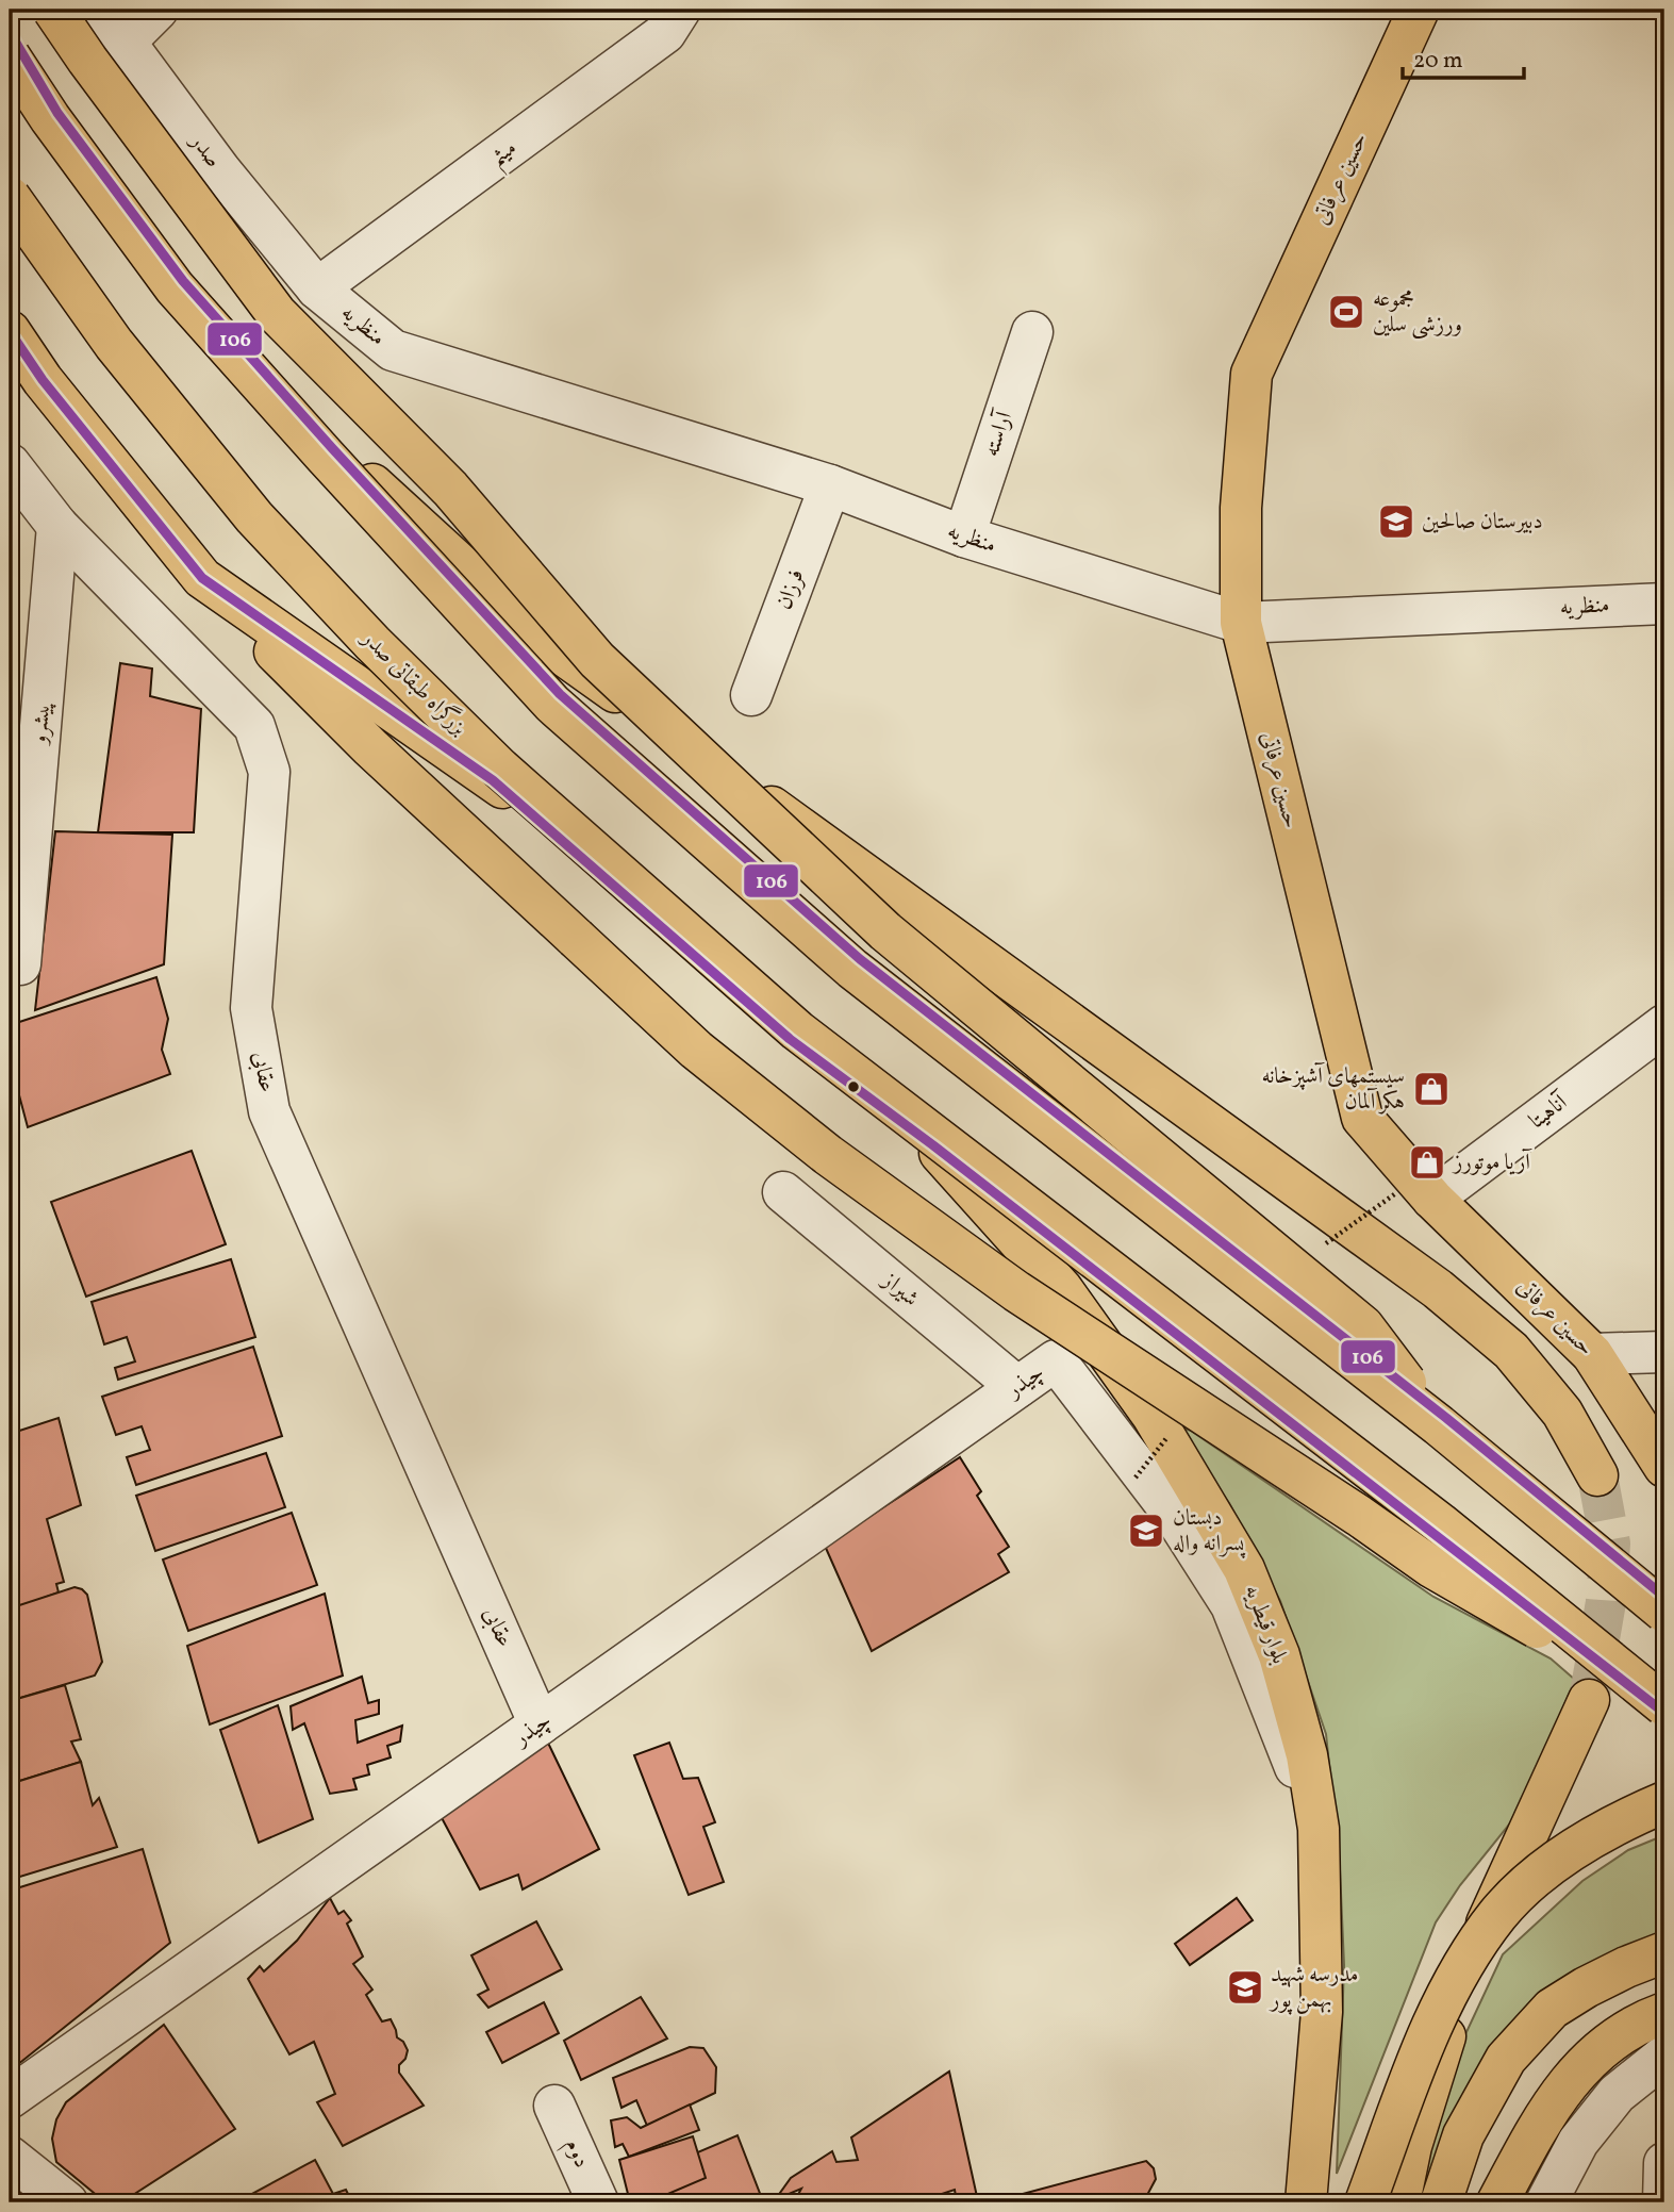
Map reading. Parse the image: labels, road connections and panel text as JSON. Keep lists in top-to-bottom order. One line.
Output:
{"streets":{"main road":["حسین عرفاتی","بزرگراه طبقاتی صدر","بلوار قیطریه"],"street":["صدر","میثم","منظریه","آراسته","فرزان","پیشرو","عقابی","آناهیتا","شیراز","چیذر","دوم"]},"crossings":[["صدر","میثم"],["صدر","منظریه"],["میثم","منظریه"],["حسین عرفاتی","منظریه"],["حسین عرفاتی","آناهیتا"],["منظریه","آراسته"],["منظریه","فرزان"],["پیشرو","عقابی"],["عقابی","چیذر"],["شیراز","چیذر"],["چیذر","بلوار قیطریه"]],"places":{"sports":["مجموعه ورزشی سلین"],"school or university":["دبیرستان صالحین","دبستان پسرانه واله","مدرسه شهید بهمن پور"],"shop":["سیستمهای آشپزخانه هکر آلمان","آریا موتورز"]},"lines":["transit line 106"],"scale_bar":"20 m"}
